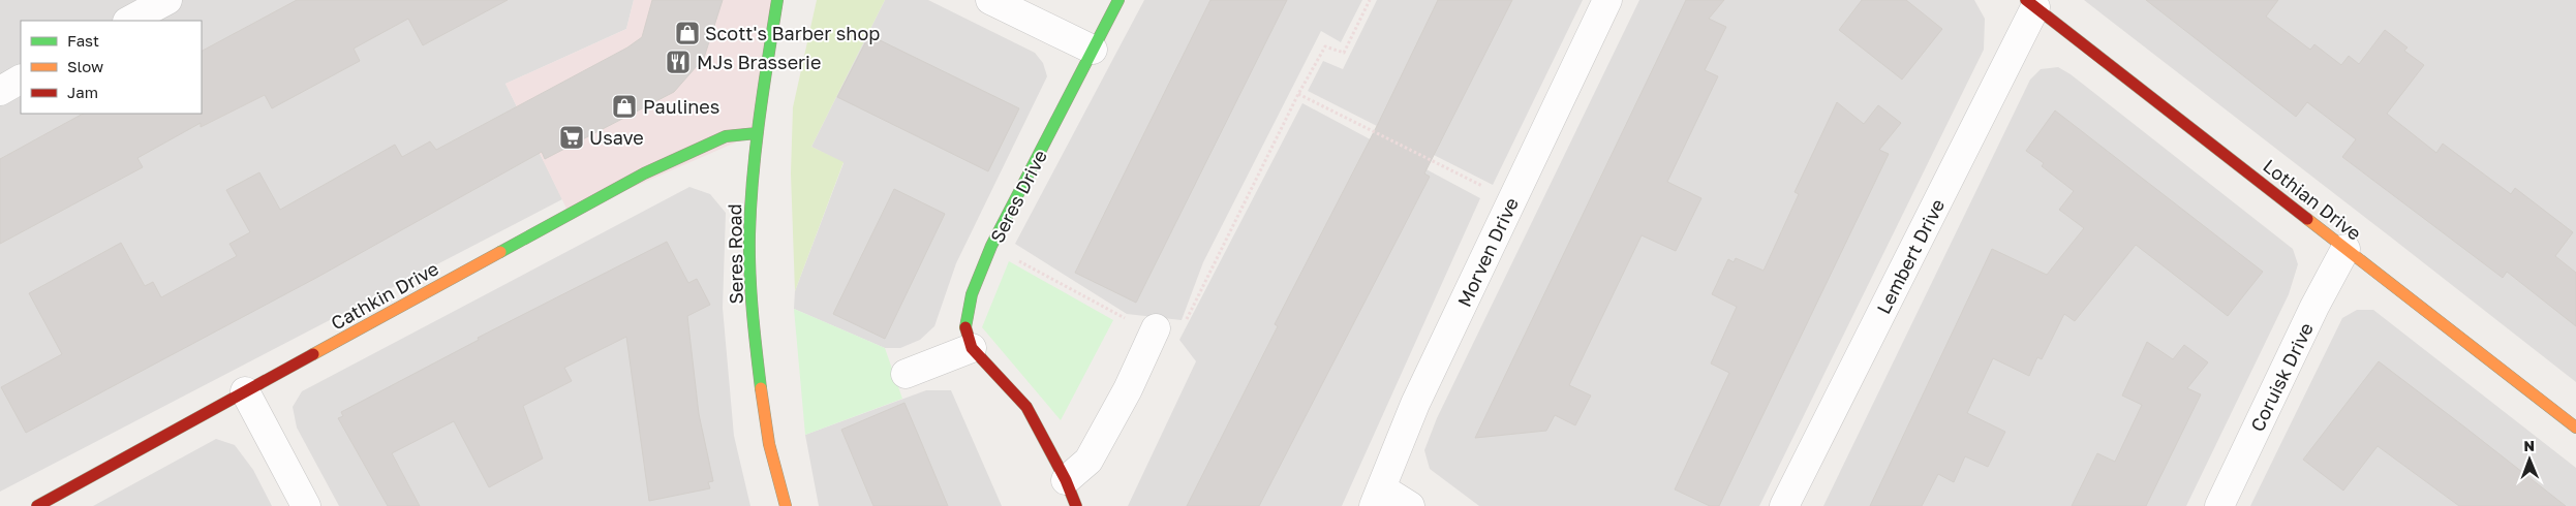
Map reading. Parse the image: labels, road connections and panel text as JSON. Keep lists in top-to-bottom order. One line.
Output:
{"streets":{"street":["Seres Drive","Lothian Drive","Morven Drive","Seres Road","Lembert Drive","Cathkin Drive","Coruisk Drive"]},"crossings":[["Lothian Drive","Lembert Drive"],["Lothian Drive","Coruisk Drive"],["Seres Road","Cathkin Drive"]],"places":{"shop":["Scott's Barber shop","Paulines"],"restaurant":["MJs Brasserie"],"supermarket":["Usave"]},"legend":["Fast","Slow","Jam"],"north":"top"}
